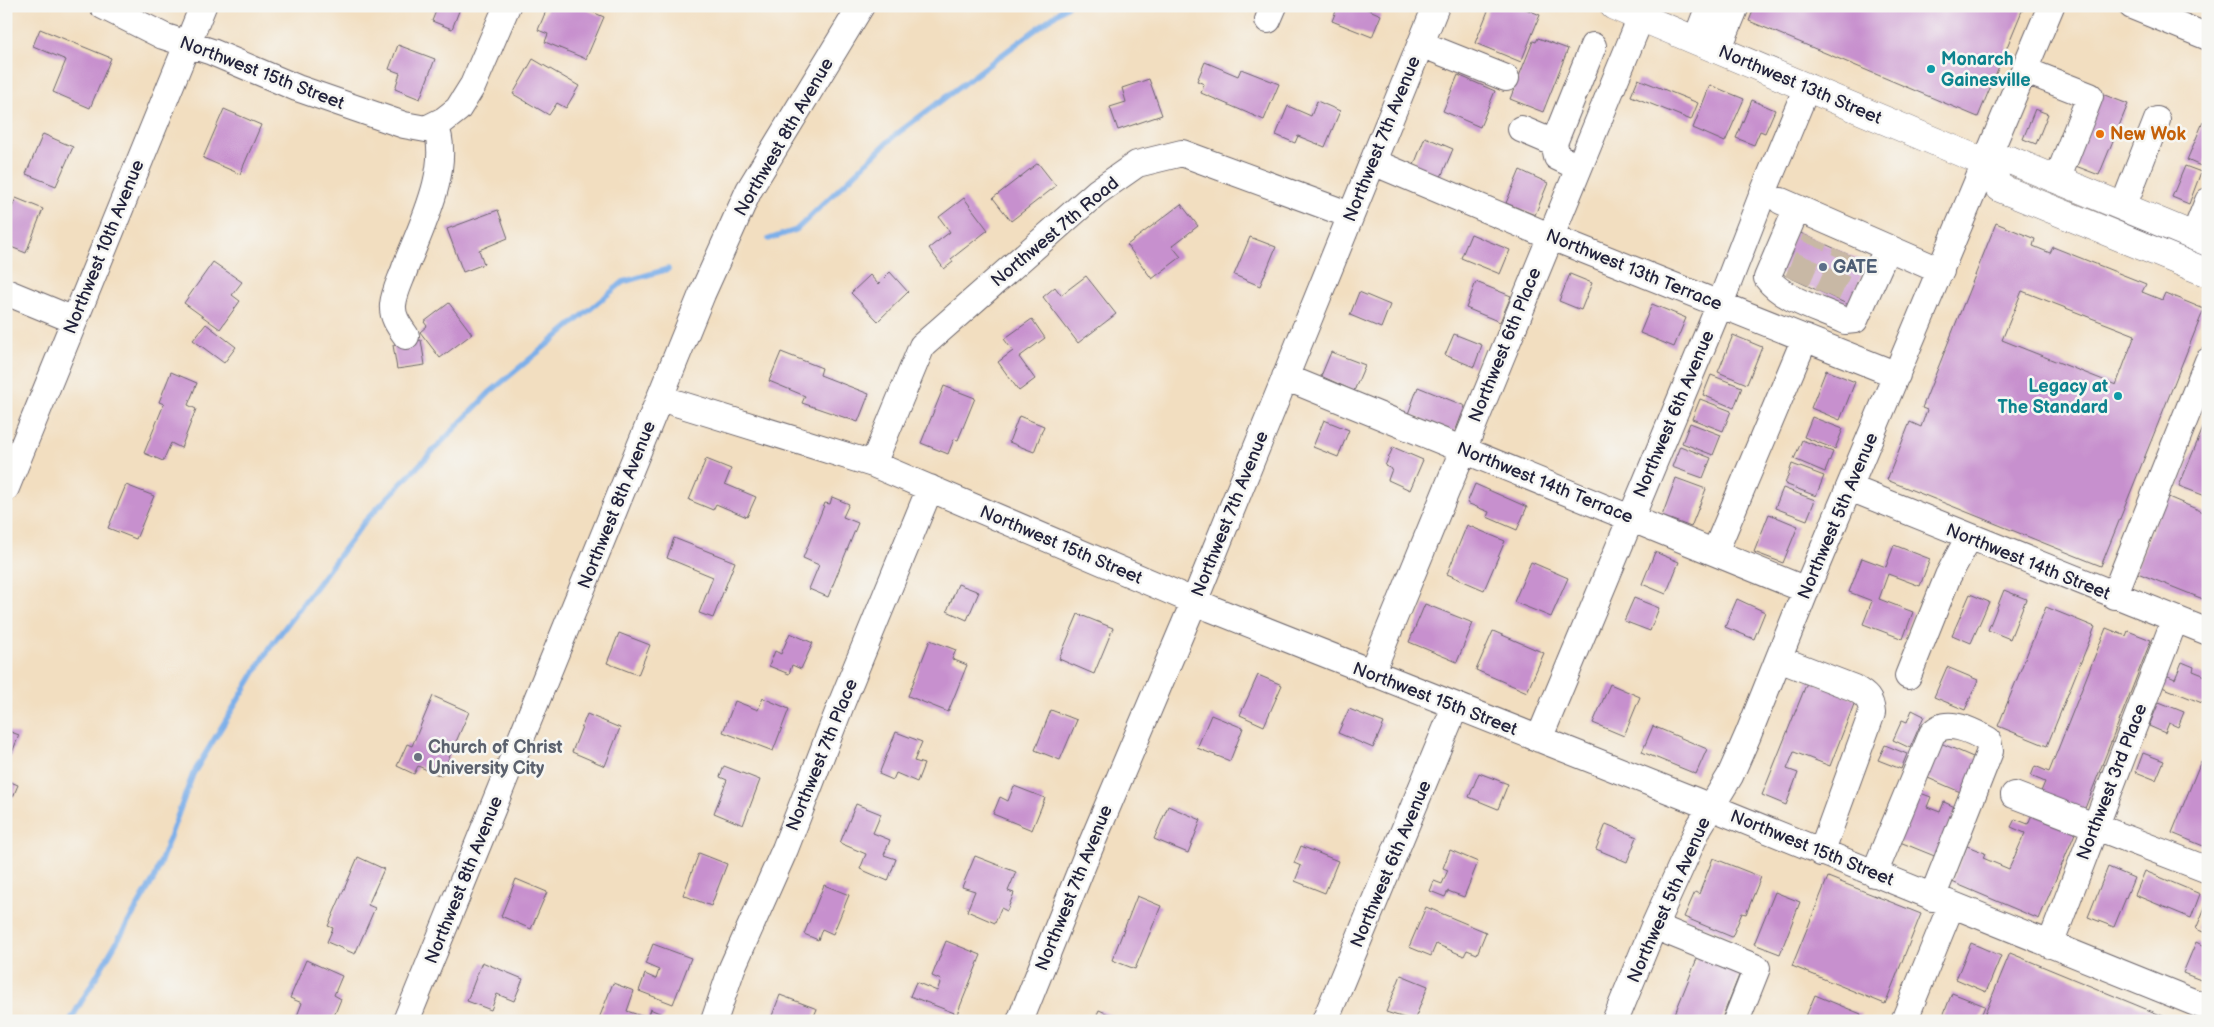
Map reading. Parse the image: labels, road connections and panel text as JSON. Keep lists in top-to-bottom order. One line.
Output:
{"streets":{"main road":["Northwest 13th Street"],"street":["Northwest 15th Street","Northwest 8th Avenue","Northwest 7th Avenue","Northwest 7th Road","Northwest 10th Avenue","Northwest 13th Terrace","Northwest 6th Place","Northwest 6th Avenue","Northwest 14th Terrace","Northwest 5th Avenue","Northwest 14th Street","Northwest 7th Place","Northwest 3rd Place"]},"crossings":[["Northwest 15th Street","Northwest 8th Avenue"],["Northwest 15th Street","Northwest 7th Avenue"],["Northwest 15th Street","Northwest 7th Road"],["Northwest 15th Street","Northwest 10th Avenue"],["Northwest 15th Street","Northwest 6th Place"],["Northwest 15th Street","Northwest 6th Avenue"],["Northwest 15th Street","Northwest 5th Avenue"],["Northwest 15th Street","Northwest 7th Place"],["Northwest 15th Street","Northwest 3rd Place"],["Northwest 13th Street","Northwest 6th Place"],["Northwest 13th Street","Northwest 6th Avenue"],["Northwest 13th Street","Northwest 5th Avenue"],["Northwest 7th Avenue","Northwest 7th Road"],["Northwest 7th Avenue","Northwest 13th Terrace"],["Northwest 7th Avenue","Northwest 14th Terrace"],["Northwest 13th Terrace","Northwest 6th Place"],["Northwest 13th Terrace","Northwest 6th Avenue"],["Northwest 13th Terrace","Northwest 5th Avenue"],["Northwest 6th Place","Northwest 14th Terrace"],["Northwest 6th Avenue","Northwest 14th Terrace"],["Northwest 14th Terrace","Northwest 5th Avenue"],["Northwest 5th Avenue","Northwest 14th Street"],["Northwest 14th Street","Northwest 3rd Place"]],"places":["Monarch Gainesville","New Wok","GATE","Legacy at The Standard","Church of Christ University City"]}
